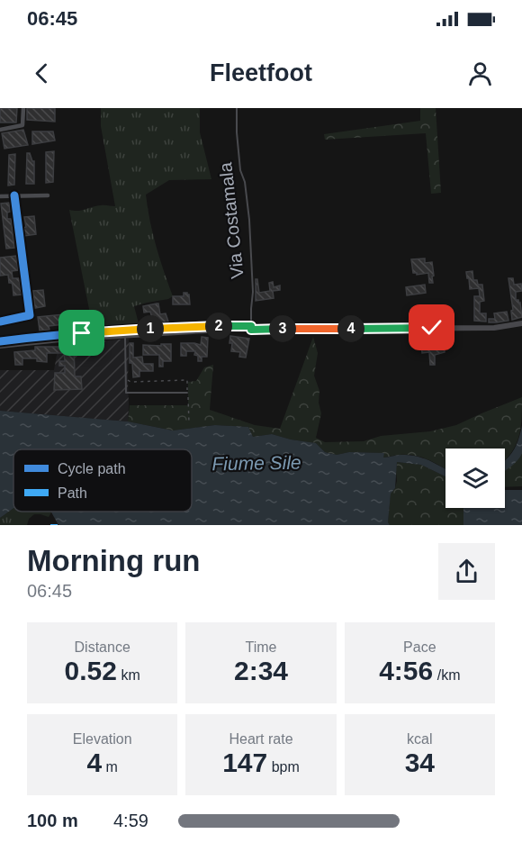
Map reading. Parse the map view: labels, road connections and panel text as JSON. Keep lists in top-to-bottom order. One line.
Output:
{"streets":{"lane":["Via Costamala"]},"water":["Fiume Sile"],"legend":["Cycle path","Path"],"page":{"status":"06:45","header":"Fleetfoot","pins":["2","1","3","4"],"heading":["Morning run","06:45"],"stats":[["Distance","0.52 km"],["Time","2:34"],["Pace","4:56 /km"],["Elevation","4 m"],["Heart rate","147 bpm"],["kcal","34"]],"list":[{"name":"100 m","note":"4:59"}]}}
